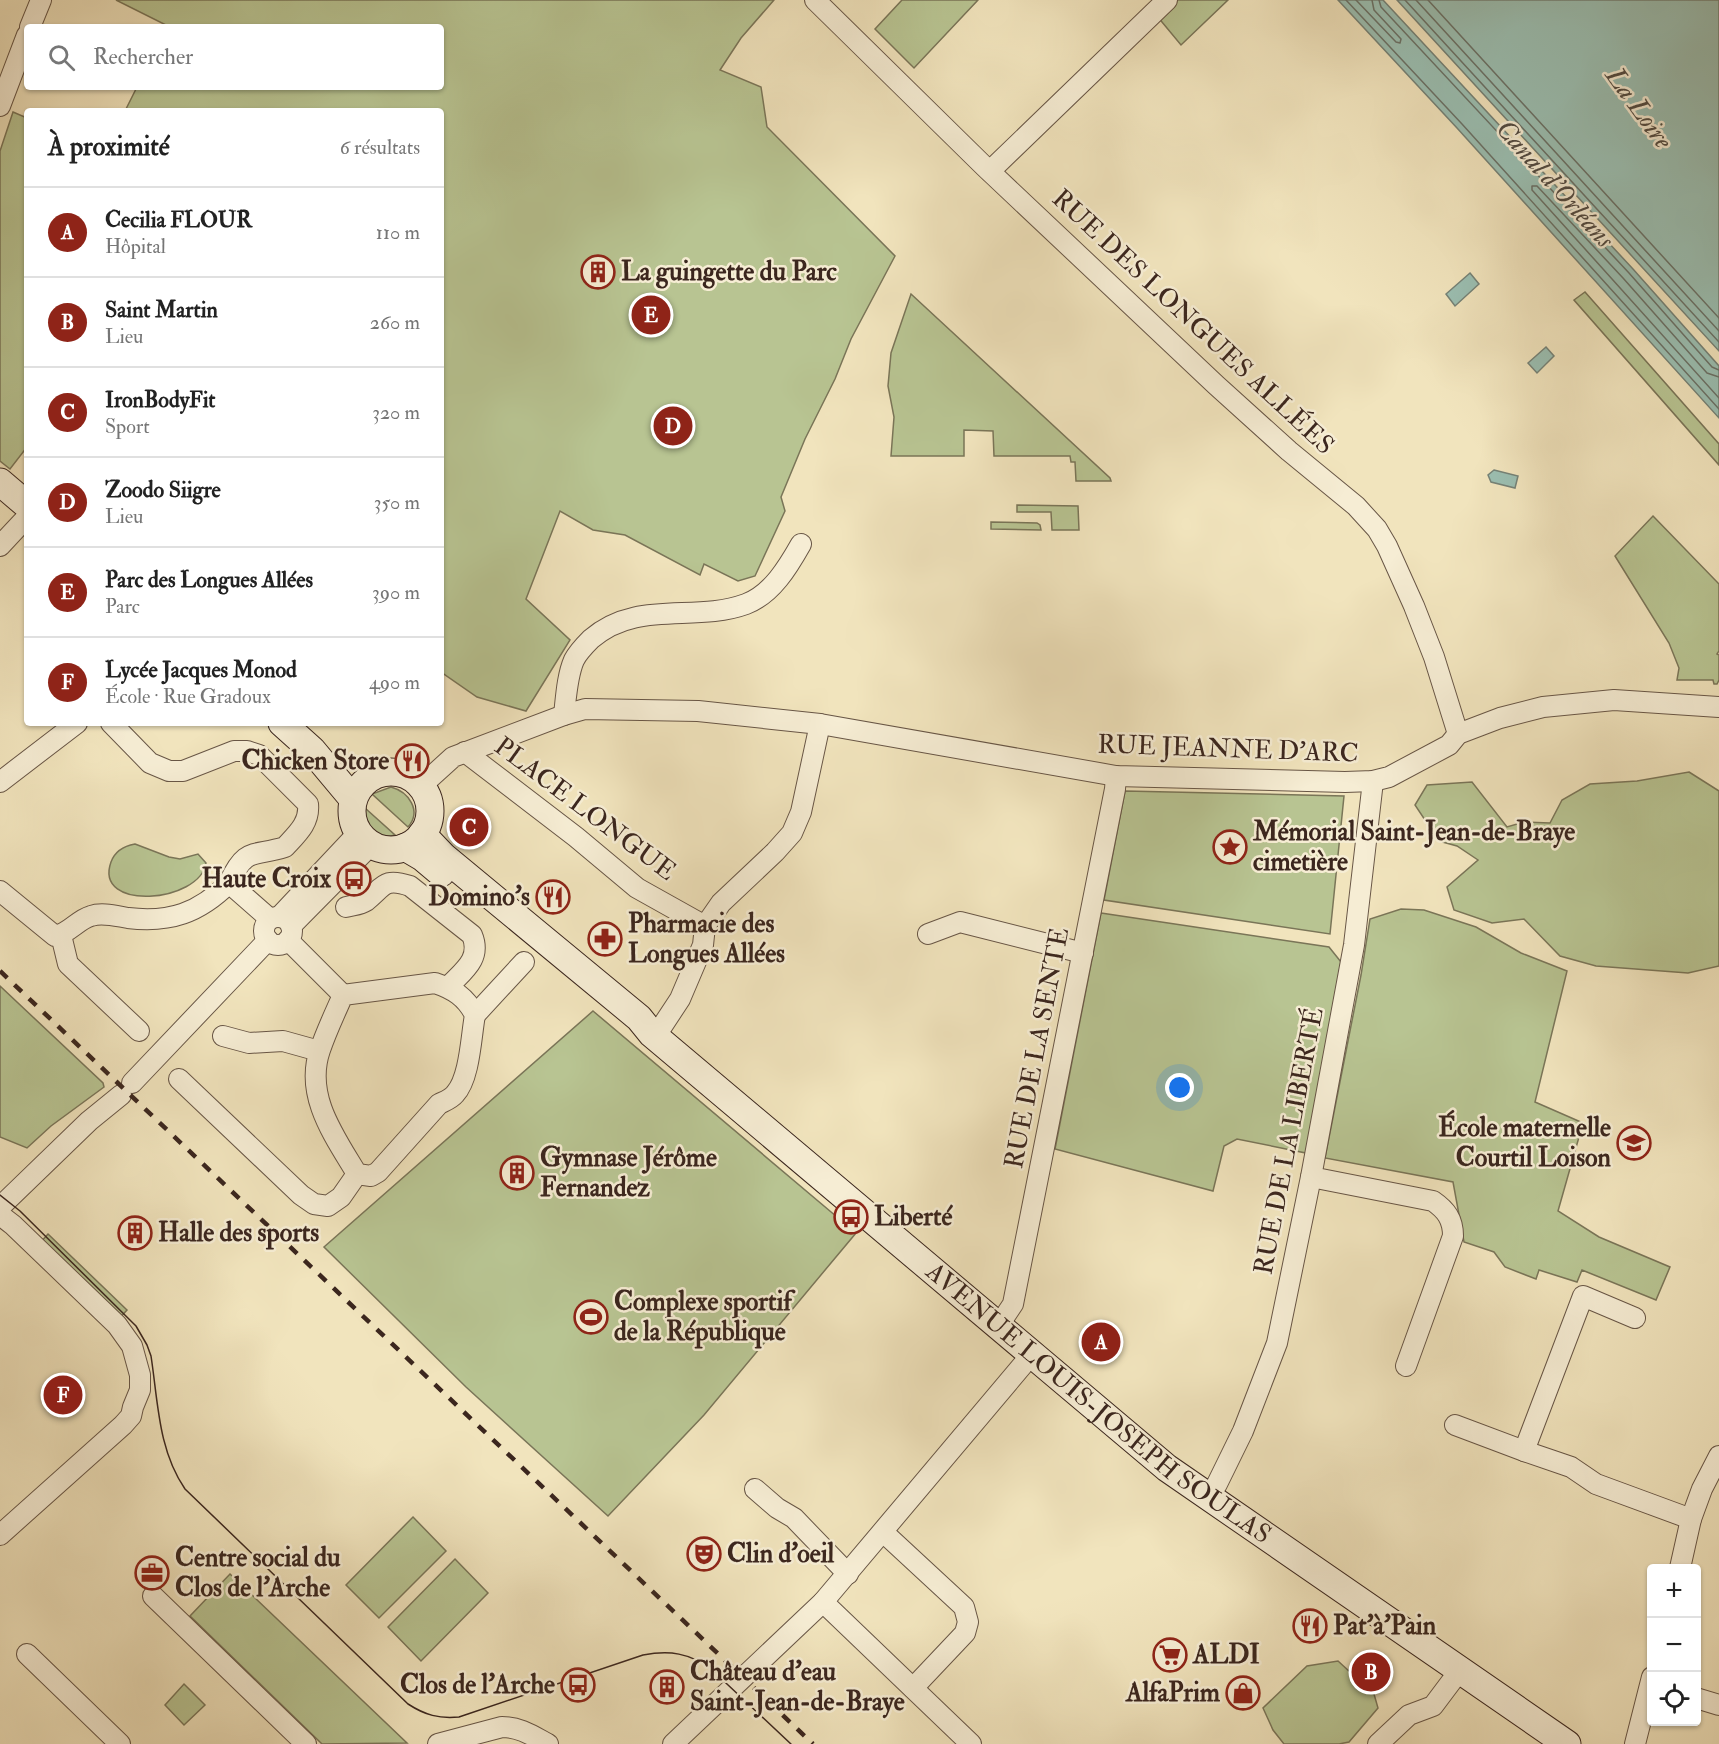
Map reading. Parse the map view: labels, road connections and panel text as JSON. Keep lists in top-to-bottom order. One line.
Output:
{"streets":{"main road":["AVENUE LOUIS-JOSEPH SOULAS"],"street":["RUE DES LONGUES ALLÉES","RUE JEANNE D'ARC","PLACE LONGUE","RUE DE LA SENTE","RUE DE LA LIBERTÉ"]},"crossings":[["RUE DES LONGUES ALLÉES","RUE JEANNE D'ARC"],["RUE JEANNE D'ARC","PLACE LONGUE"],["RUE JEANNE D'ARC","RUE DE LA SENTE"],["RUE JEANNE D'ARC","RUE DE LA LIBERTÉ"],["RUE JEANNE D'ARC","AVENUE LOUIS-JOSEPH SOULAS"],["RUE DE LA SENTE","AVENUE LOUIS-JOSEPH SOULAS"],["RUE DE LA LIBERTÉ","AVENUE LOUIS-JOSEPH SOULAS"]],"water":["La Loire","Canal d'Orléans"],"places":{"building":["La guingette du Parc","Gymnase Jérôme Fernandez","Halle des sports","Château d'eau Saint-Jean-de-Braye"],"restaurant":["Chicken Store","Domino's","Pat'à'Pain"],"place":["Mémorial Saint-Jean-de-Braye cimetière"],"bus stop":["Haute Croix","Liberté","Clos de l'Arche"],"pharmacy":["Pharmacie des Longues Allées"],"school or university":["École maternelle Courtil Loison"],"sports":["Complexe sportif de la République"],"theatre":["Clin d'oeil"],"office":["Centre social du Clos de l’Arche"],"supermarket":["ALDI"],"shop":["AlfaPrim"]},"page":{"search":"Rechercher","heading":["À proximité","6 résultats"],"list":[{"mark":"A","name":"Cecilia FLOUR","note":"Hôpital","value":"110 m"},{"mark":"B","name":"Saint Martin","note":"Lieu","value":"260 m"},{"mark":"C","name":"IronBodyFit","note":"Sport","value":"320 m"},{"mark":"D","name":"Zoodo Siigre","note":"Lieu","value":"350 m"},{"mark":"E","name":"Parc des Longues Allées","note":"Parc","value":"390 m"},{"mark":"F","name":"Lycée Jacques Monod","note":"École · Rue Gradoux","value":"490 m"}],"pins":["E","D","C","A","F","B"],"map_buttons":["+","−"]}}
